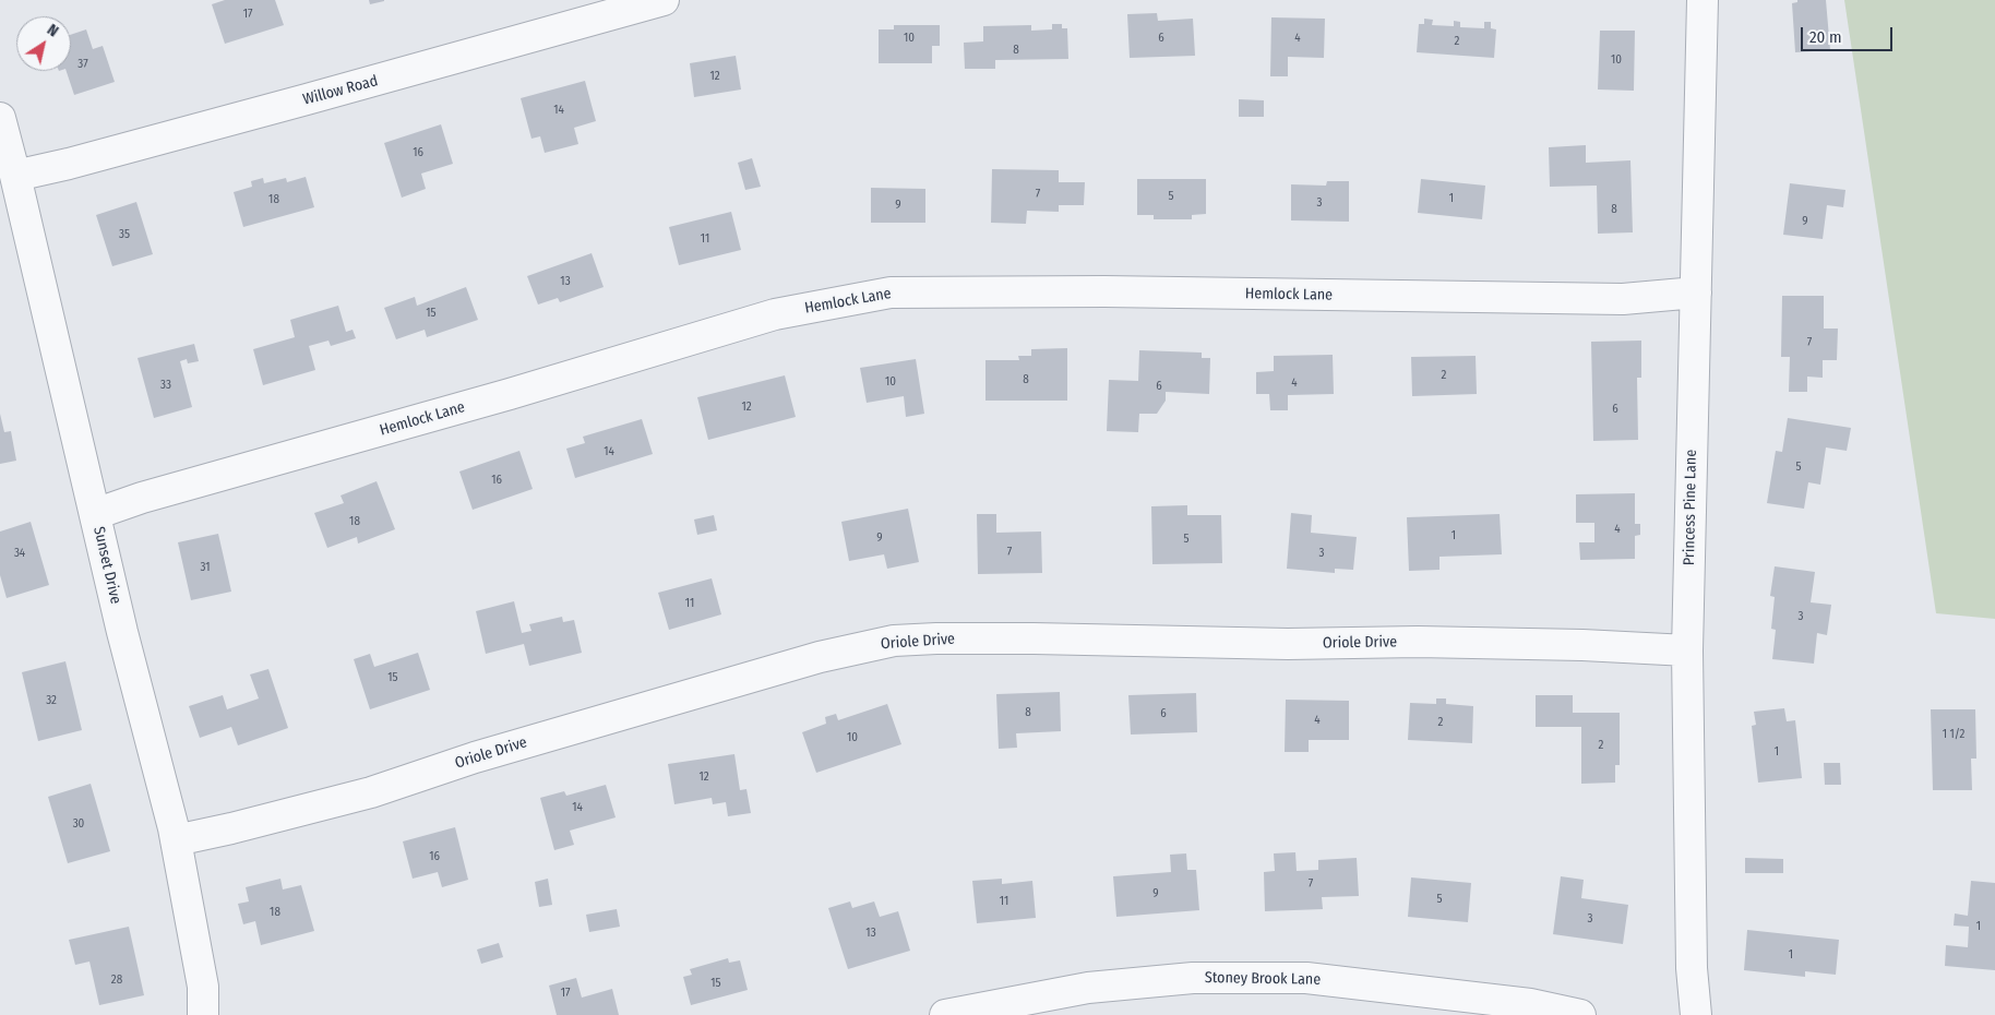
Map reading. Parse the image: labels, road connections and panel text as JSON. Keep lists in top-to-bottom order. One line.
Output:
{"streets":{"street":["Willow Road","Hemlock Lane","Princess Pine Lane","Sunset Drive","Oriole Drive","Stoney Brook Lane"]},"crossings":[["Willow Road","Sunset Drive"],["Hemlock Lane","Princess Pine Lane"],["Hemlock Lane","Sunset Drive"],["Princess Pine Lane","Oriole Drive"],["Sunset Drive","Oriole Drive"]],"house_numbers":["17","10","6","4","2","8","10","37","12","14","16","7","5","1","18","3","9","8","9","35","11","13","15","7","2","8","10","4","33","6","12","6","14","5","16","18","4","1","9","5","7","34","3","31","11","3","15","32","8","6","4","2","1 1/2","10","2","1","12","14","30","16","7","9","5","11","18","3","1","13","1","28","15","17"],"scale_bar":"20 m","north":"top right"}
